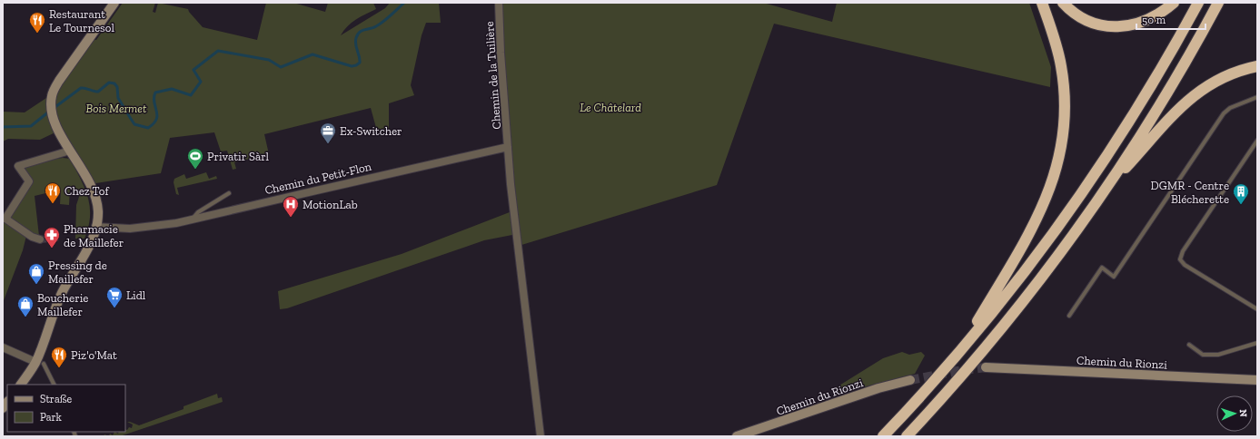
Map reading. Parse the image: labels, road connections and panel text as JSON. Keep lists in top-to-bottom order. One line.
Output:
{"streets":{"street":["Chemin de la Tuilière","Chemin du Petit-Flon","Chemin du Rionzi"]},"crossings":[["Chemin de la Tuilière","Chemin du Petit-Flon"]],"parks":["Le Châtelard","Bois Mermet"],"places":{"restaurant":["Restaurant Le Tournesol","Chez Tof","Piz'o'Mat"],"office":["Ex-Switcher"],"sports":["Privatir Sàrl"],"building":["DGMR - Centre Blécherette"],"hospital":["MotionLab"],"pharmacy":["Pharmacie de Maillefer"],"shop":["Pressing de Maillefer","Boucherie Maillefer"],"supermarket":["Lidl"]},"legend":["Straße","Park"],"scale_bar":"50 m","north":"right"}
